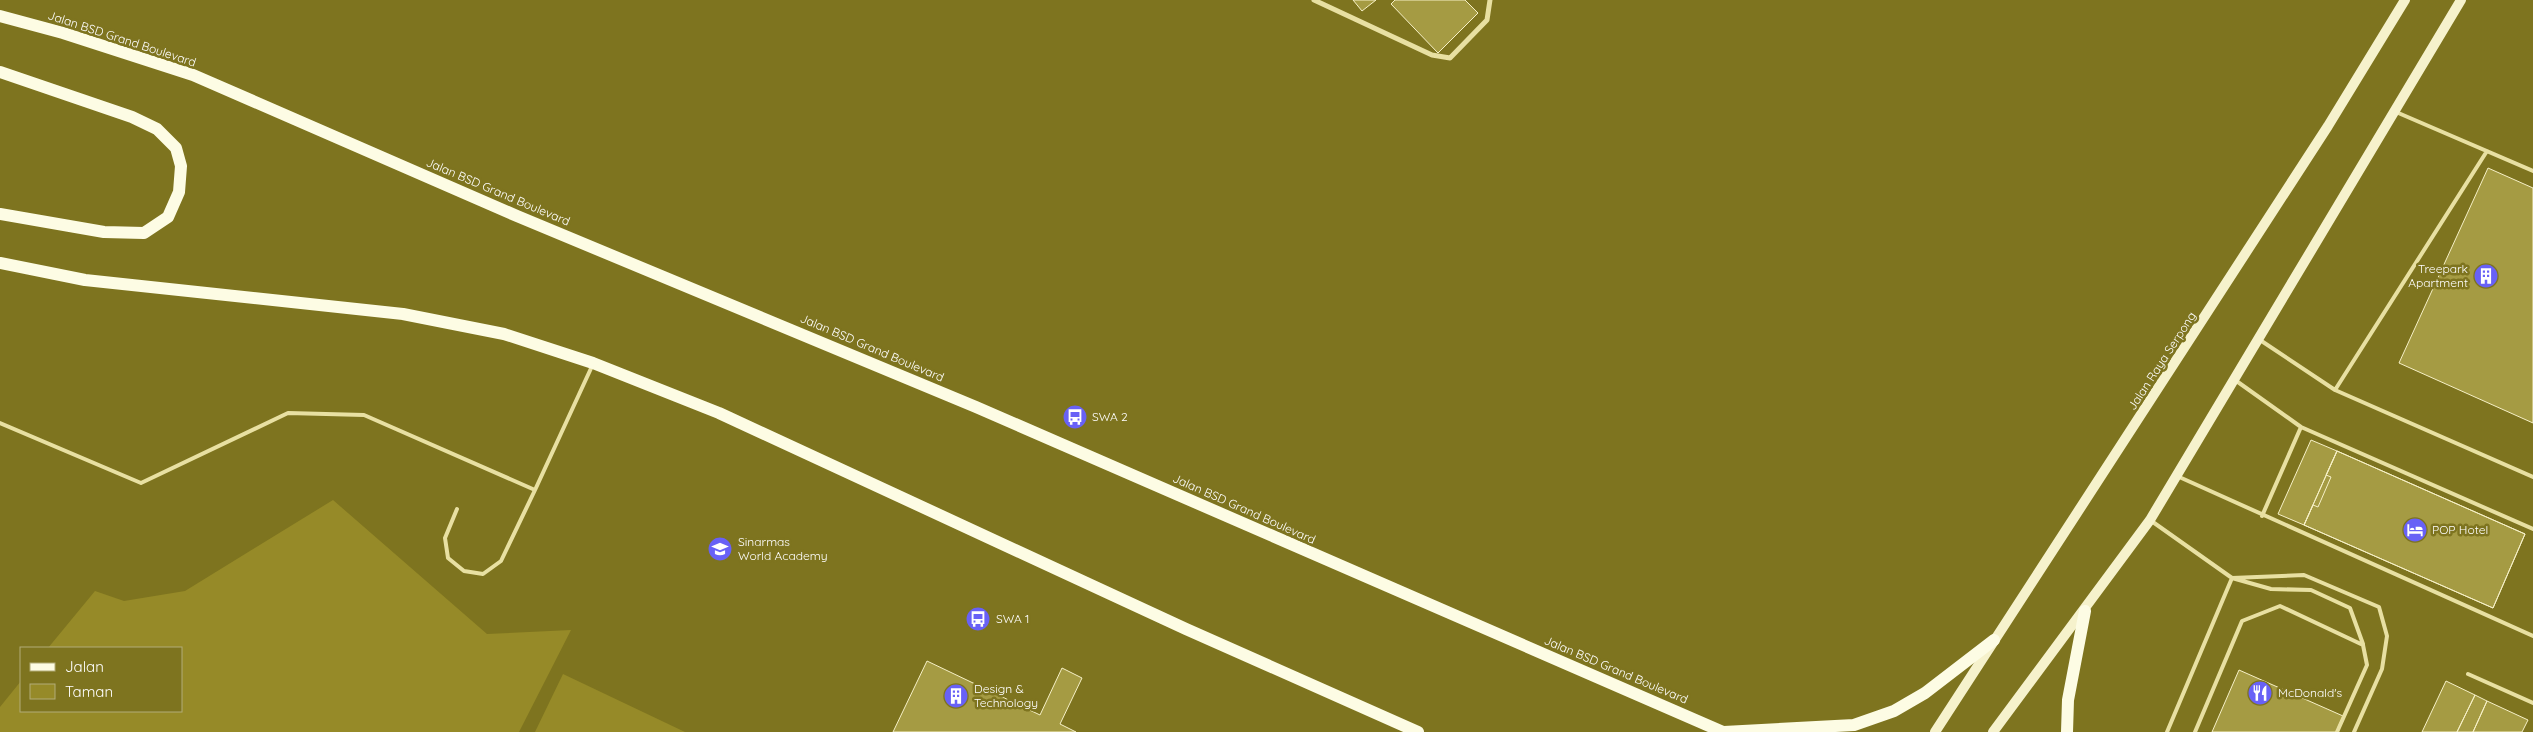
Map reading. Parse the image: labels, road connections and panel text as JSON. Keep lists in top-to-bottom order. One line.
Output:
{"streets":{"main road":["Jalan BSD Grand Boulevard","Jalan Raya Serpong"]},"places":{"building":["Treepark Apartment","Design & Technology"],"bus stop":["SWA 2","SWA 1"],"hotel":["POP Hotel"],"school or university":["Sinarmas World Academy"],"restaurant":["McDonald's"]},"legend":["Jalan","Taman"]}
